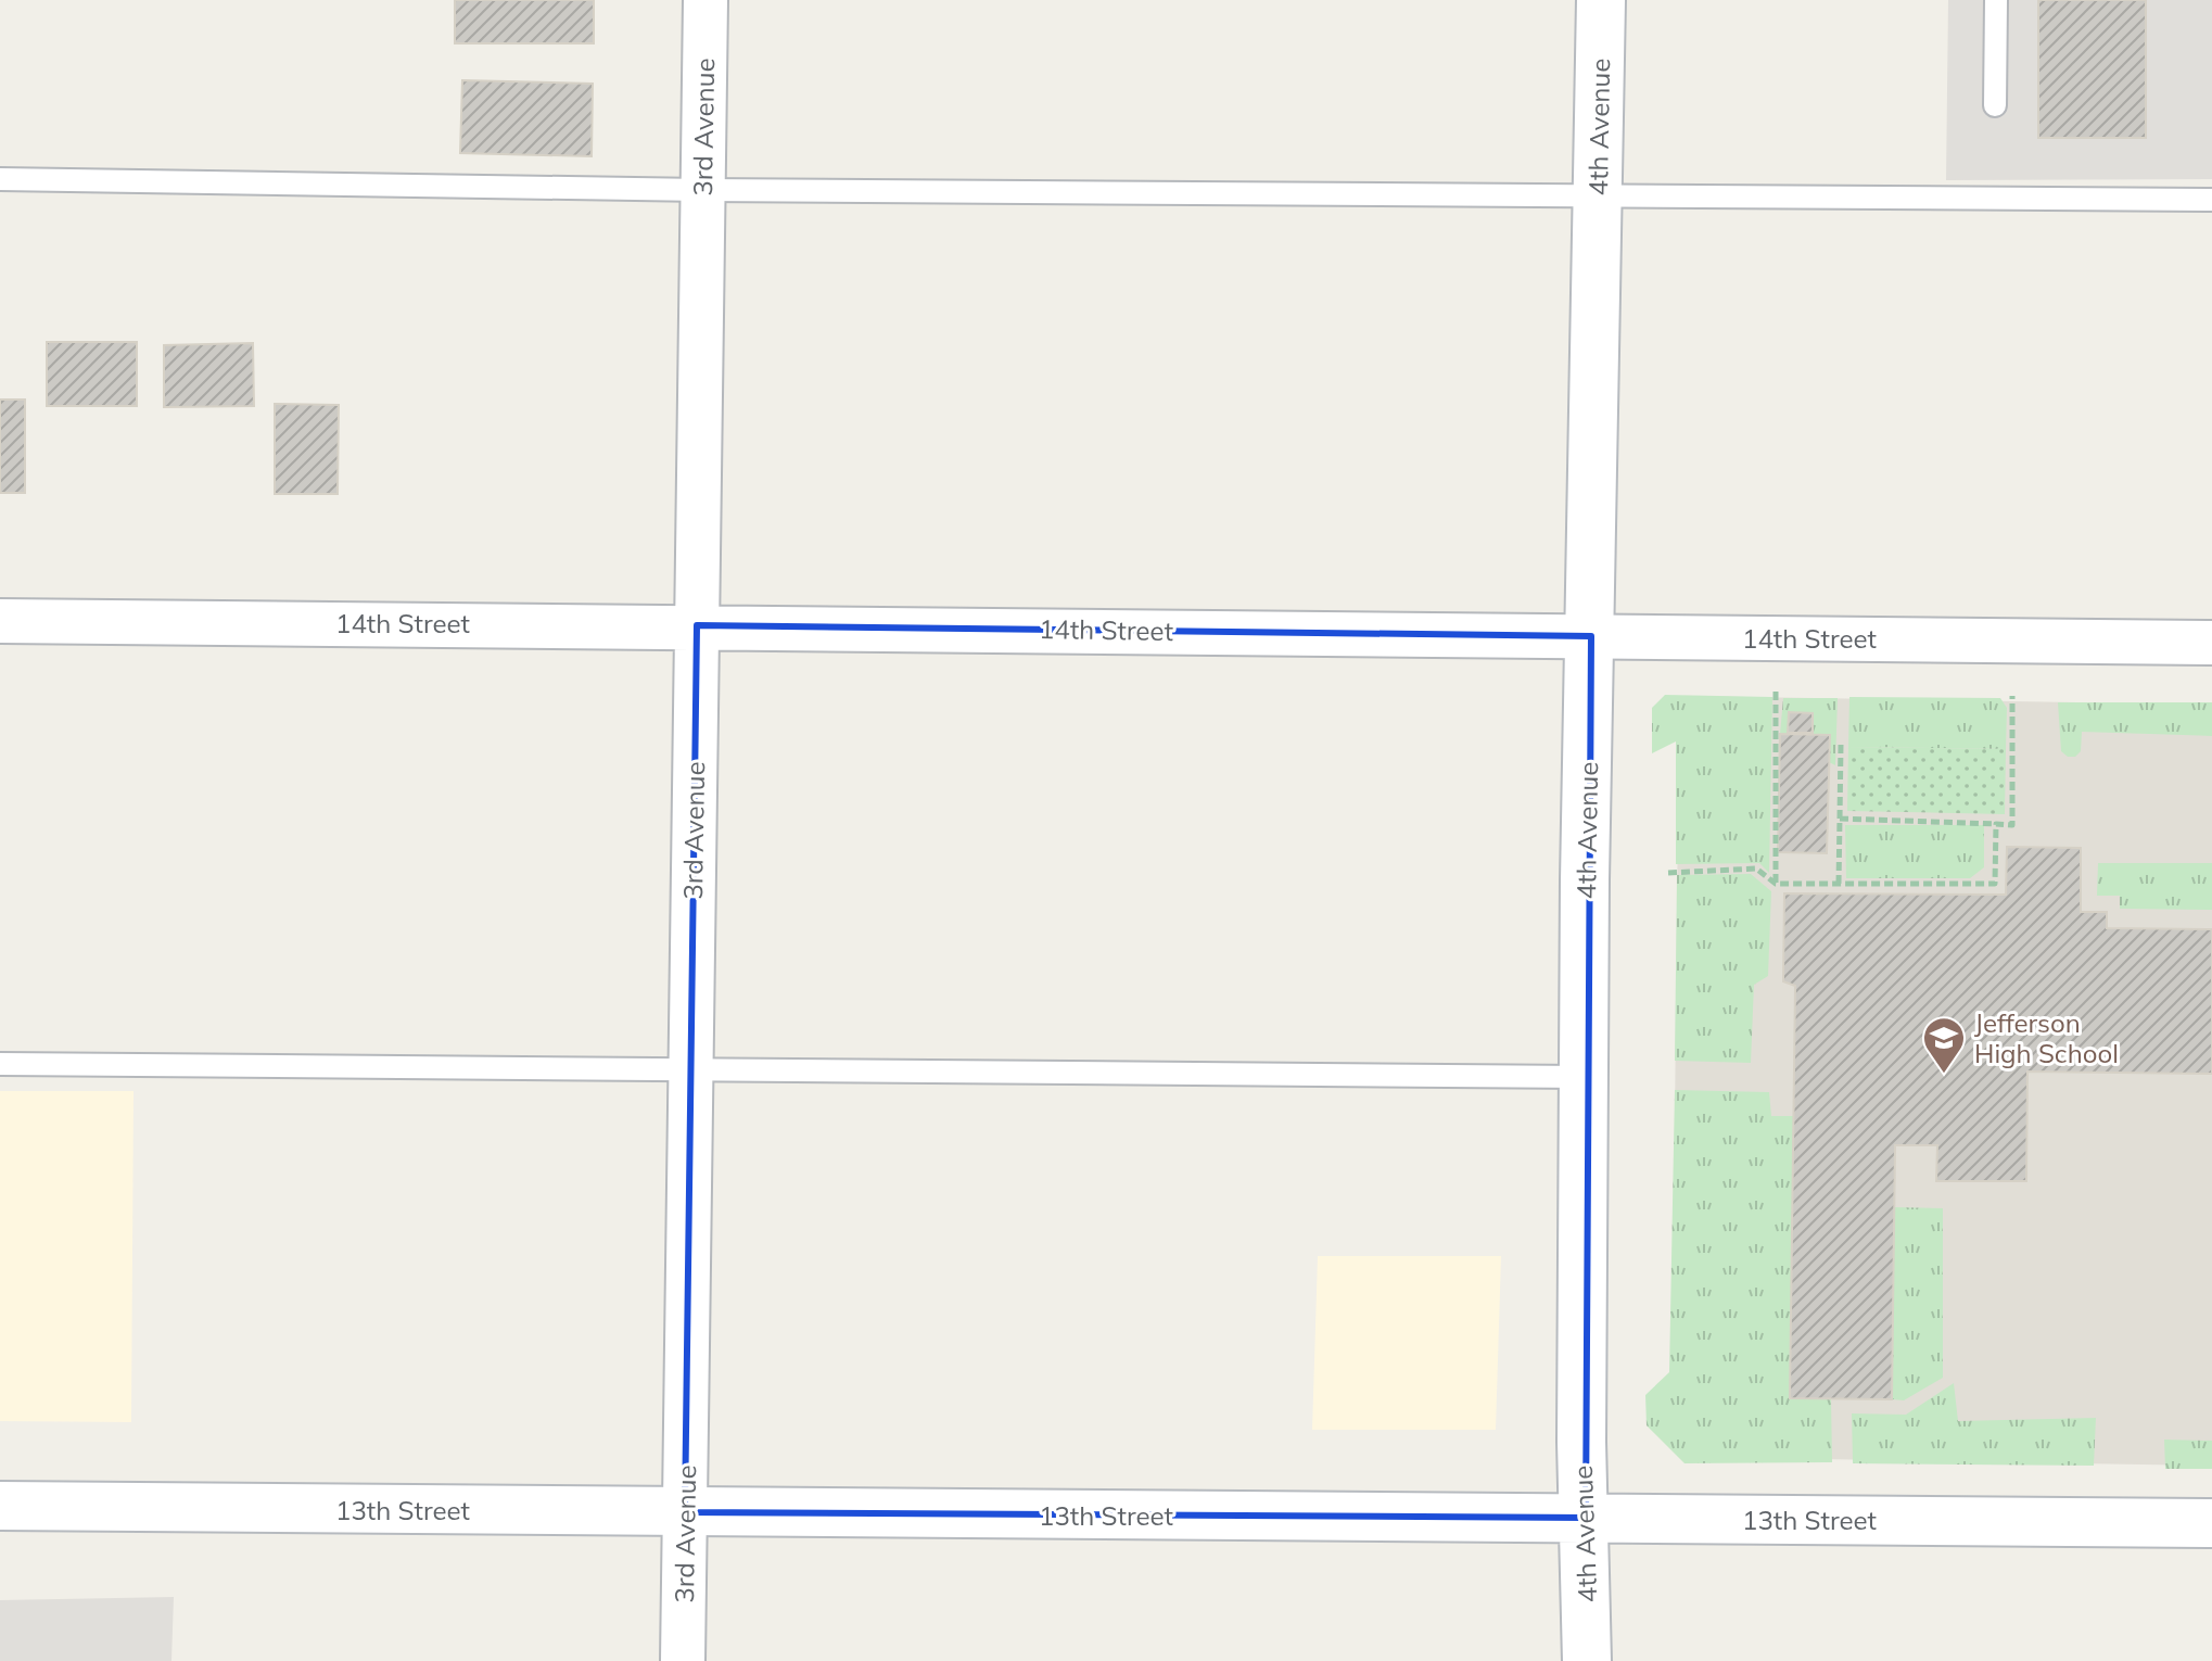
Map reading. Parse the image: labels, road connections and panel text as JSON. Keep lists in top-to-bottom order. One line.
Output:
{"streets":{"street":["3rd Avenue","4th Avenue","14th Street","13th Street"]},"crossings":[["3rd Avenue","14th Street"],["3rd Avenue","13th Street"],["4th Avenue","14th Street"],["4th Avenue","13th Street"]],"places":{"school or university":["Jefferson High School"]}}
